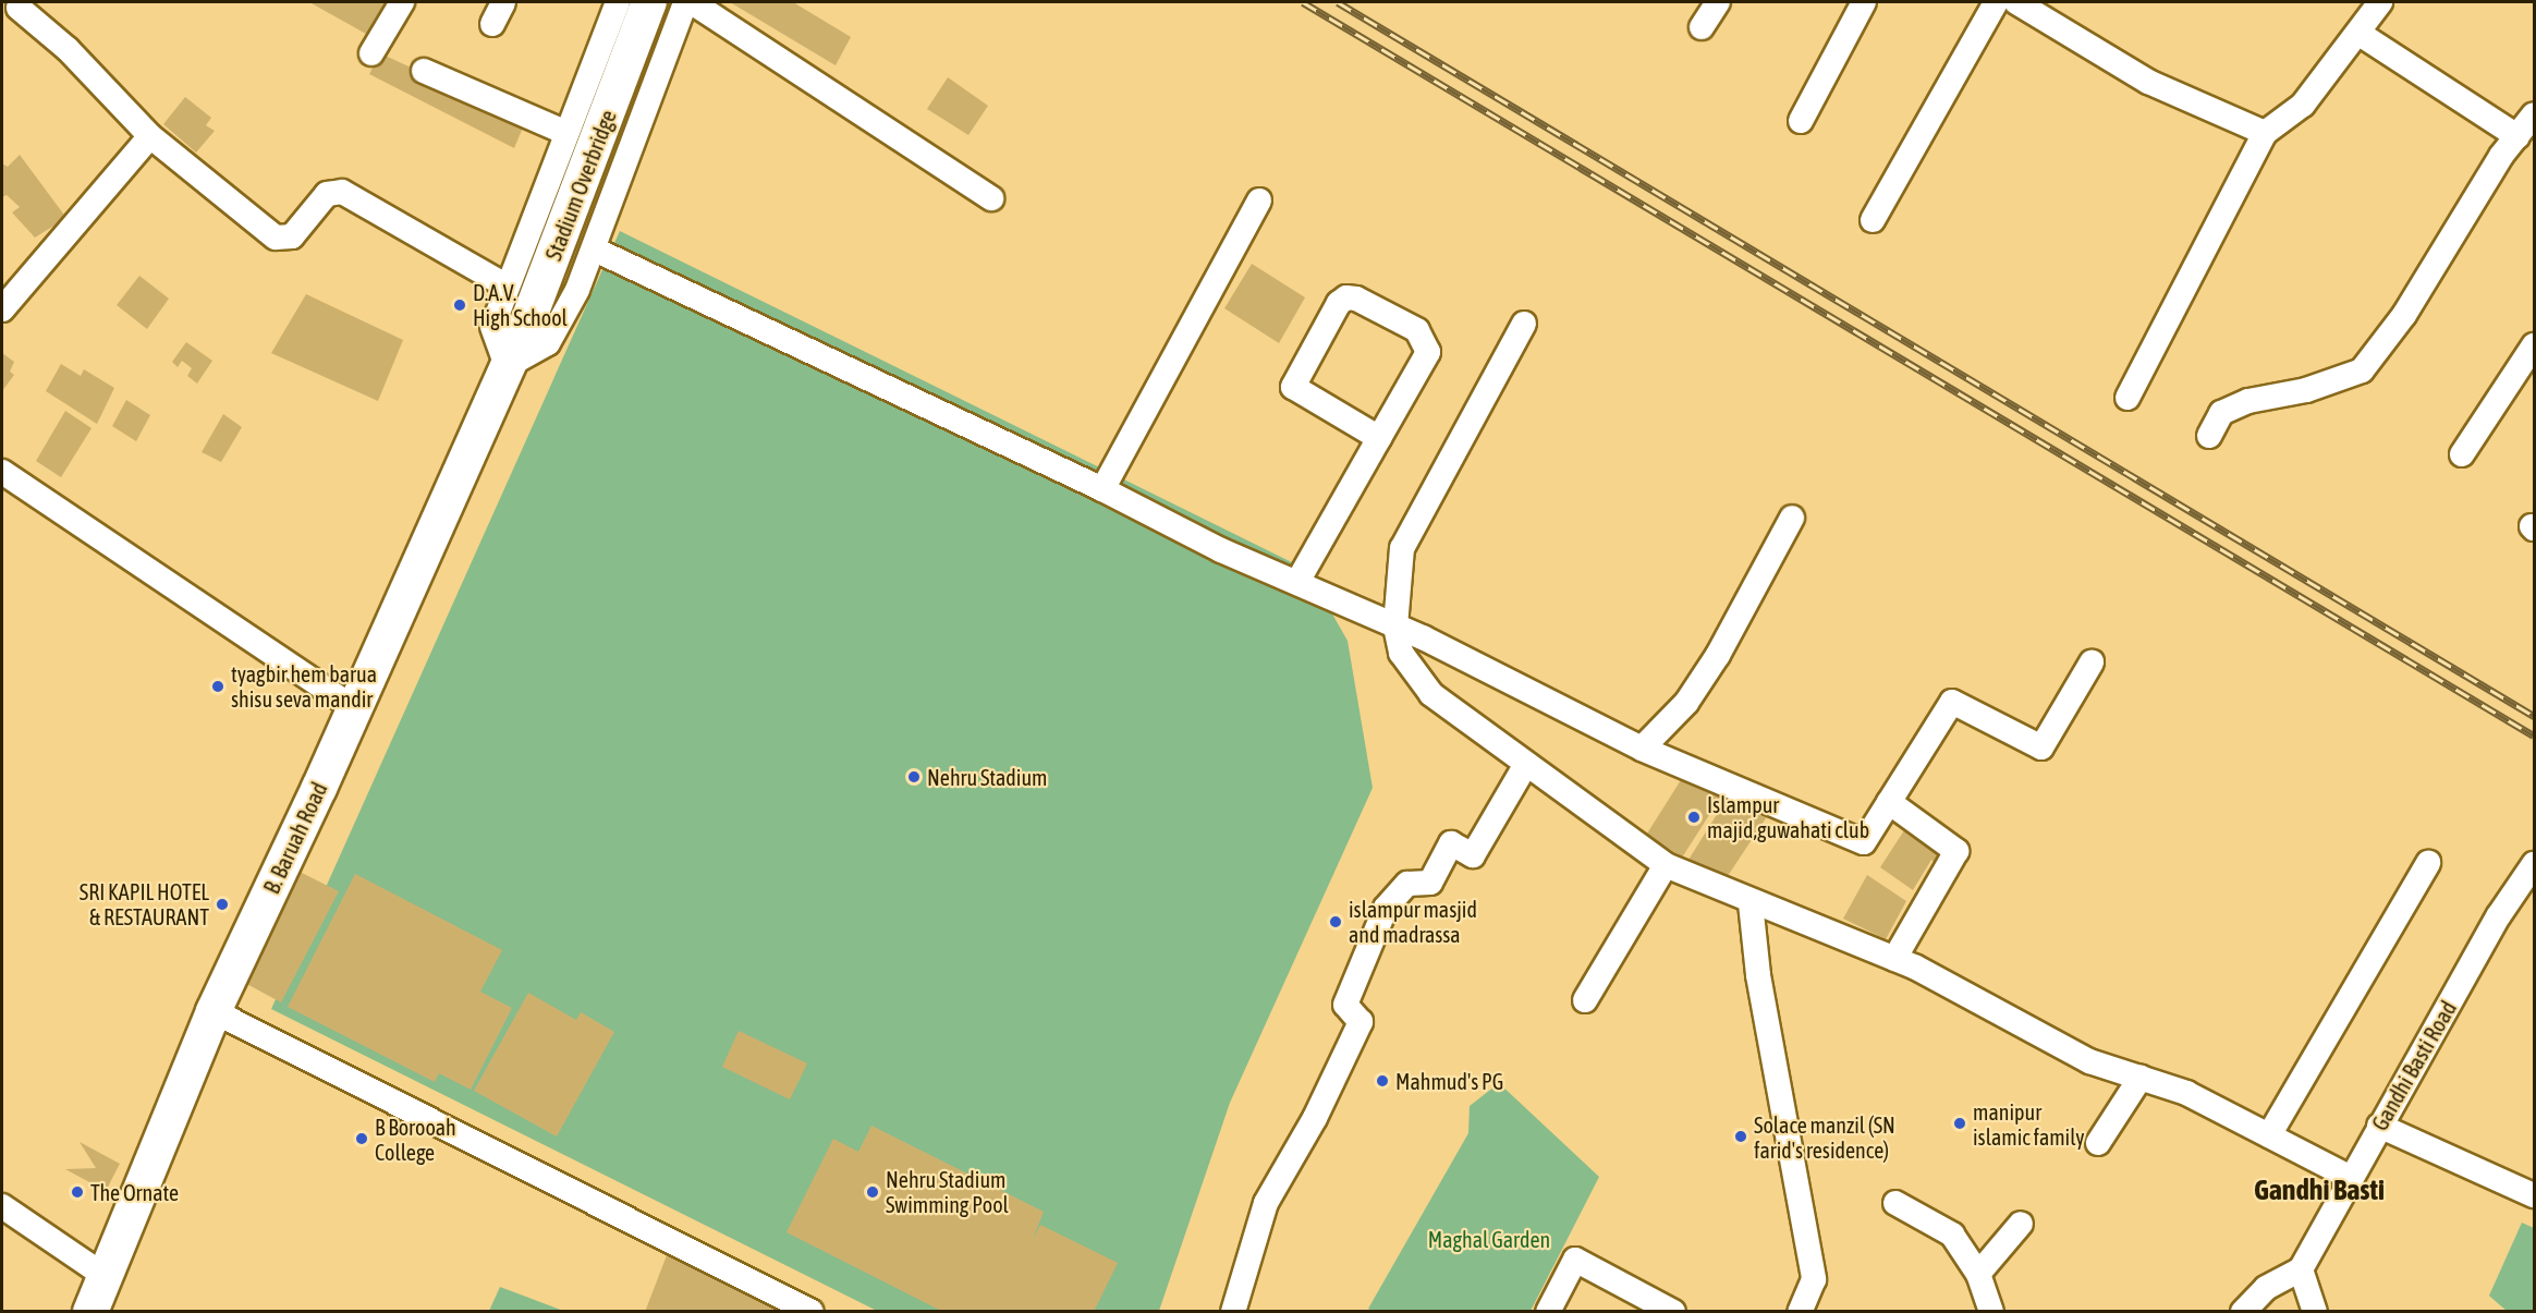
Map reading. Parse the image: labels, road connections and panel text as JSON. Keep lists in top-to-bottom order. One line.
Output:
{"streets":{"main road":["Stadium Overbridge","B. Baruah Road"],"street":["Gandhi Basti Road"]},"crossings":[["Stadium Overbridge","B. Baruah Road"]],"districts":["Gandhi Basti"],"parks":["Maghal Garden"],"places":["D.A.V. High School","tyagbir hem barua shisu seva mandir","Nehru Stadium","Islampur majid,guwahati club","SRI KAPIL HOTEL & RESTAURANT","islampur masjid and madrassa","Mahmud's PG","manipur islamic family","Solace manzil (SN farid's residence)","B Borooah College","The Ornate","Nehru Stadium Swimming Pool"]}
